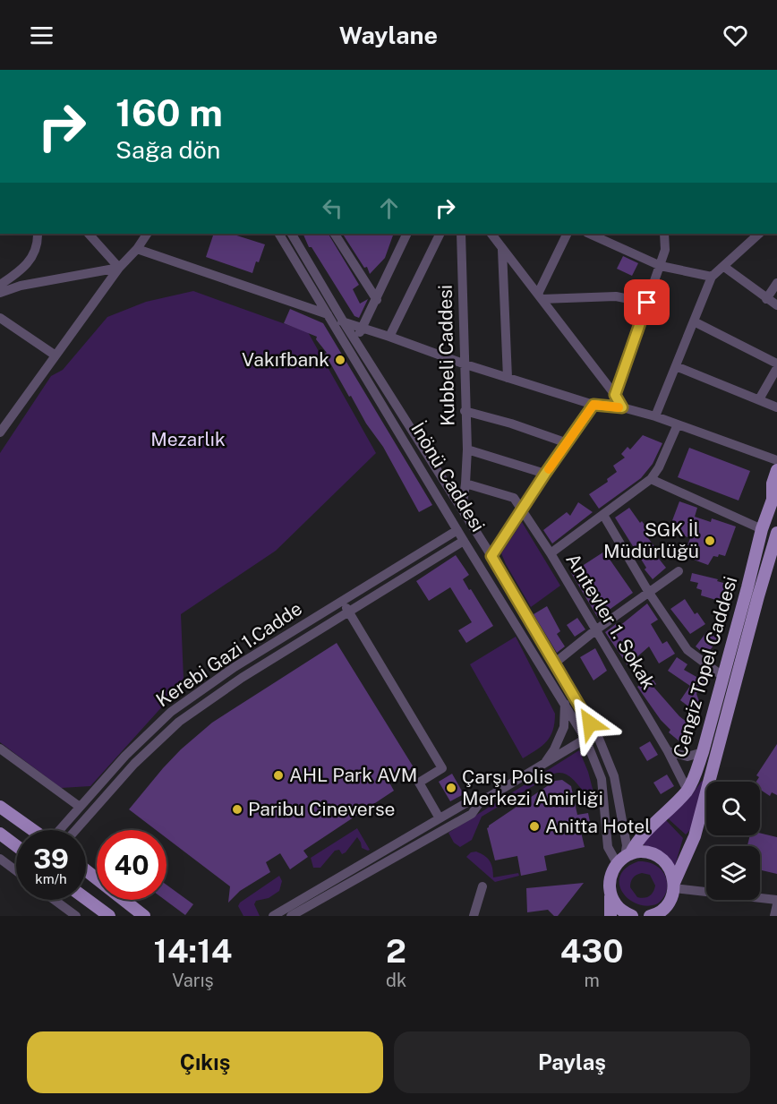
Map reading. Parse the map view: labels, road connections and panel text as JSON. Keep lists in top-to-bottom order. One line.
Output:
{"streets":{"main road":["Cengiz Topel Caddesi"],"street":["Kubbeli Caddesi","İnönü Caddesi","Anıtevler 1. Sokak","Kerebi Gazi 1.Cadde"]},"crossings":[["Kubbeli Caddesi","İnönü Caddesi"],["Kubbeli Caddesi","Anıtevler 1. Sokak"],["İnönü Caddesi","Kerebi Gazi 1.Cadde"],["İnönü Caddesi","Cengiz Topel Caddesi"],["Anıtevler 1. Sokak","Cengiz Topel Caddesi"]],"parks":["Mezarlık"],"places":["Vakıfbank","SGK İl Müdürlüğü","AHL Park AVM","Çarşı Polis Merkezi Amirliği","Paribu Cineverse","Anitta Hotel"],"page":{"header":"Waylane","turn":["160 m","Sağa dön"],"speed":"39 km/h","limit":"40","eta":["14:14","Varış","2","dk","430","m"],"buttons":["Çıkış","Paylaş"]}}
